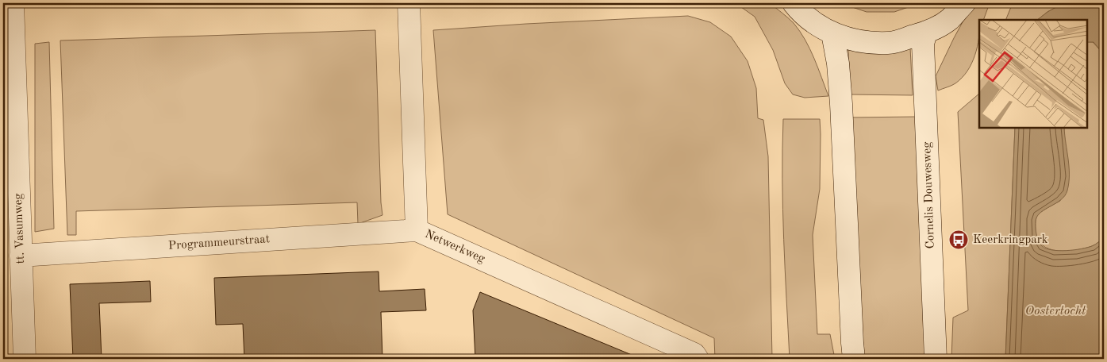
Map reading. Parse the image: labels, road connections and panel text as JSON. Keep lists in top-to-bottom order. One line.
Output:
{"streets":{"street":["Cornelis Douwesweg","tt. Vasumweg","Programmeurstraat","Netwerkweg"]},"crossings":[["tt. Vasumweg","Programmeurstraat"],["Programmeurstraat","Netwerkweg"]],"water":["Oostertocht"],"places":{"bus stop":["Keerkringpark"]}}
